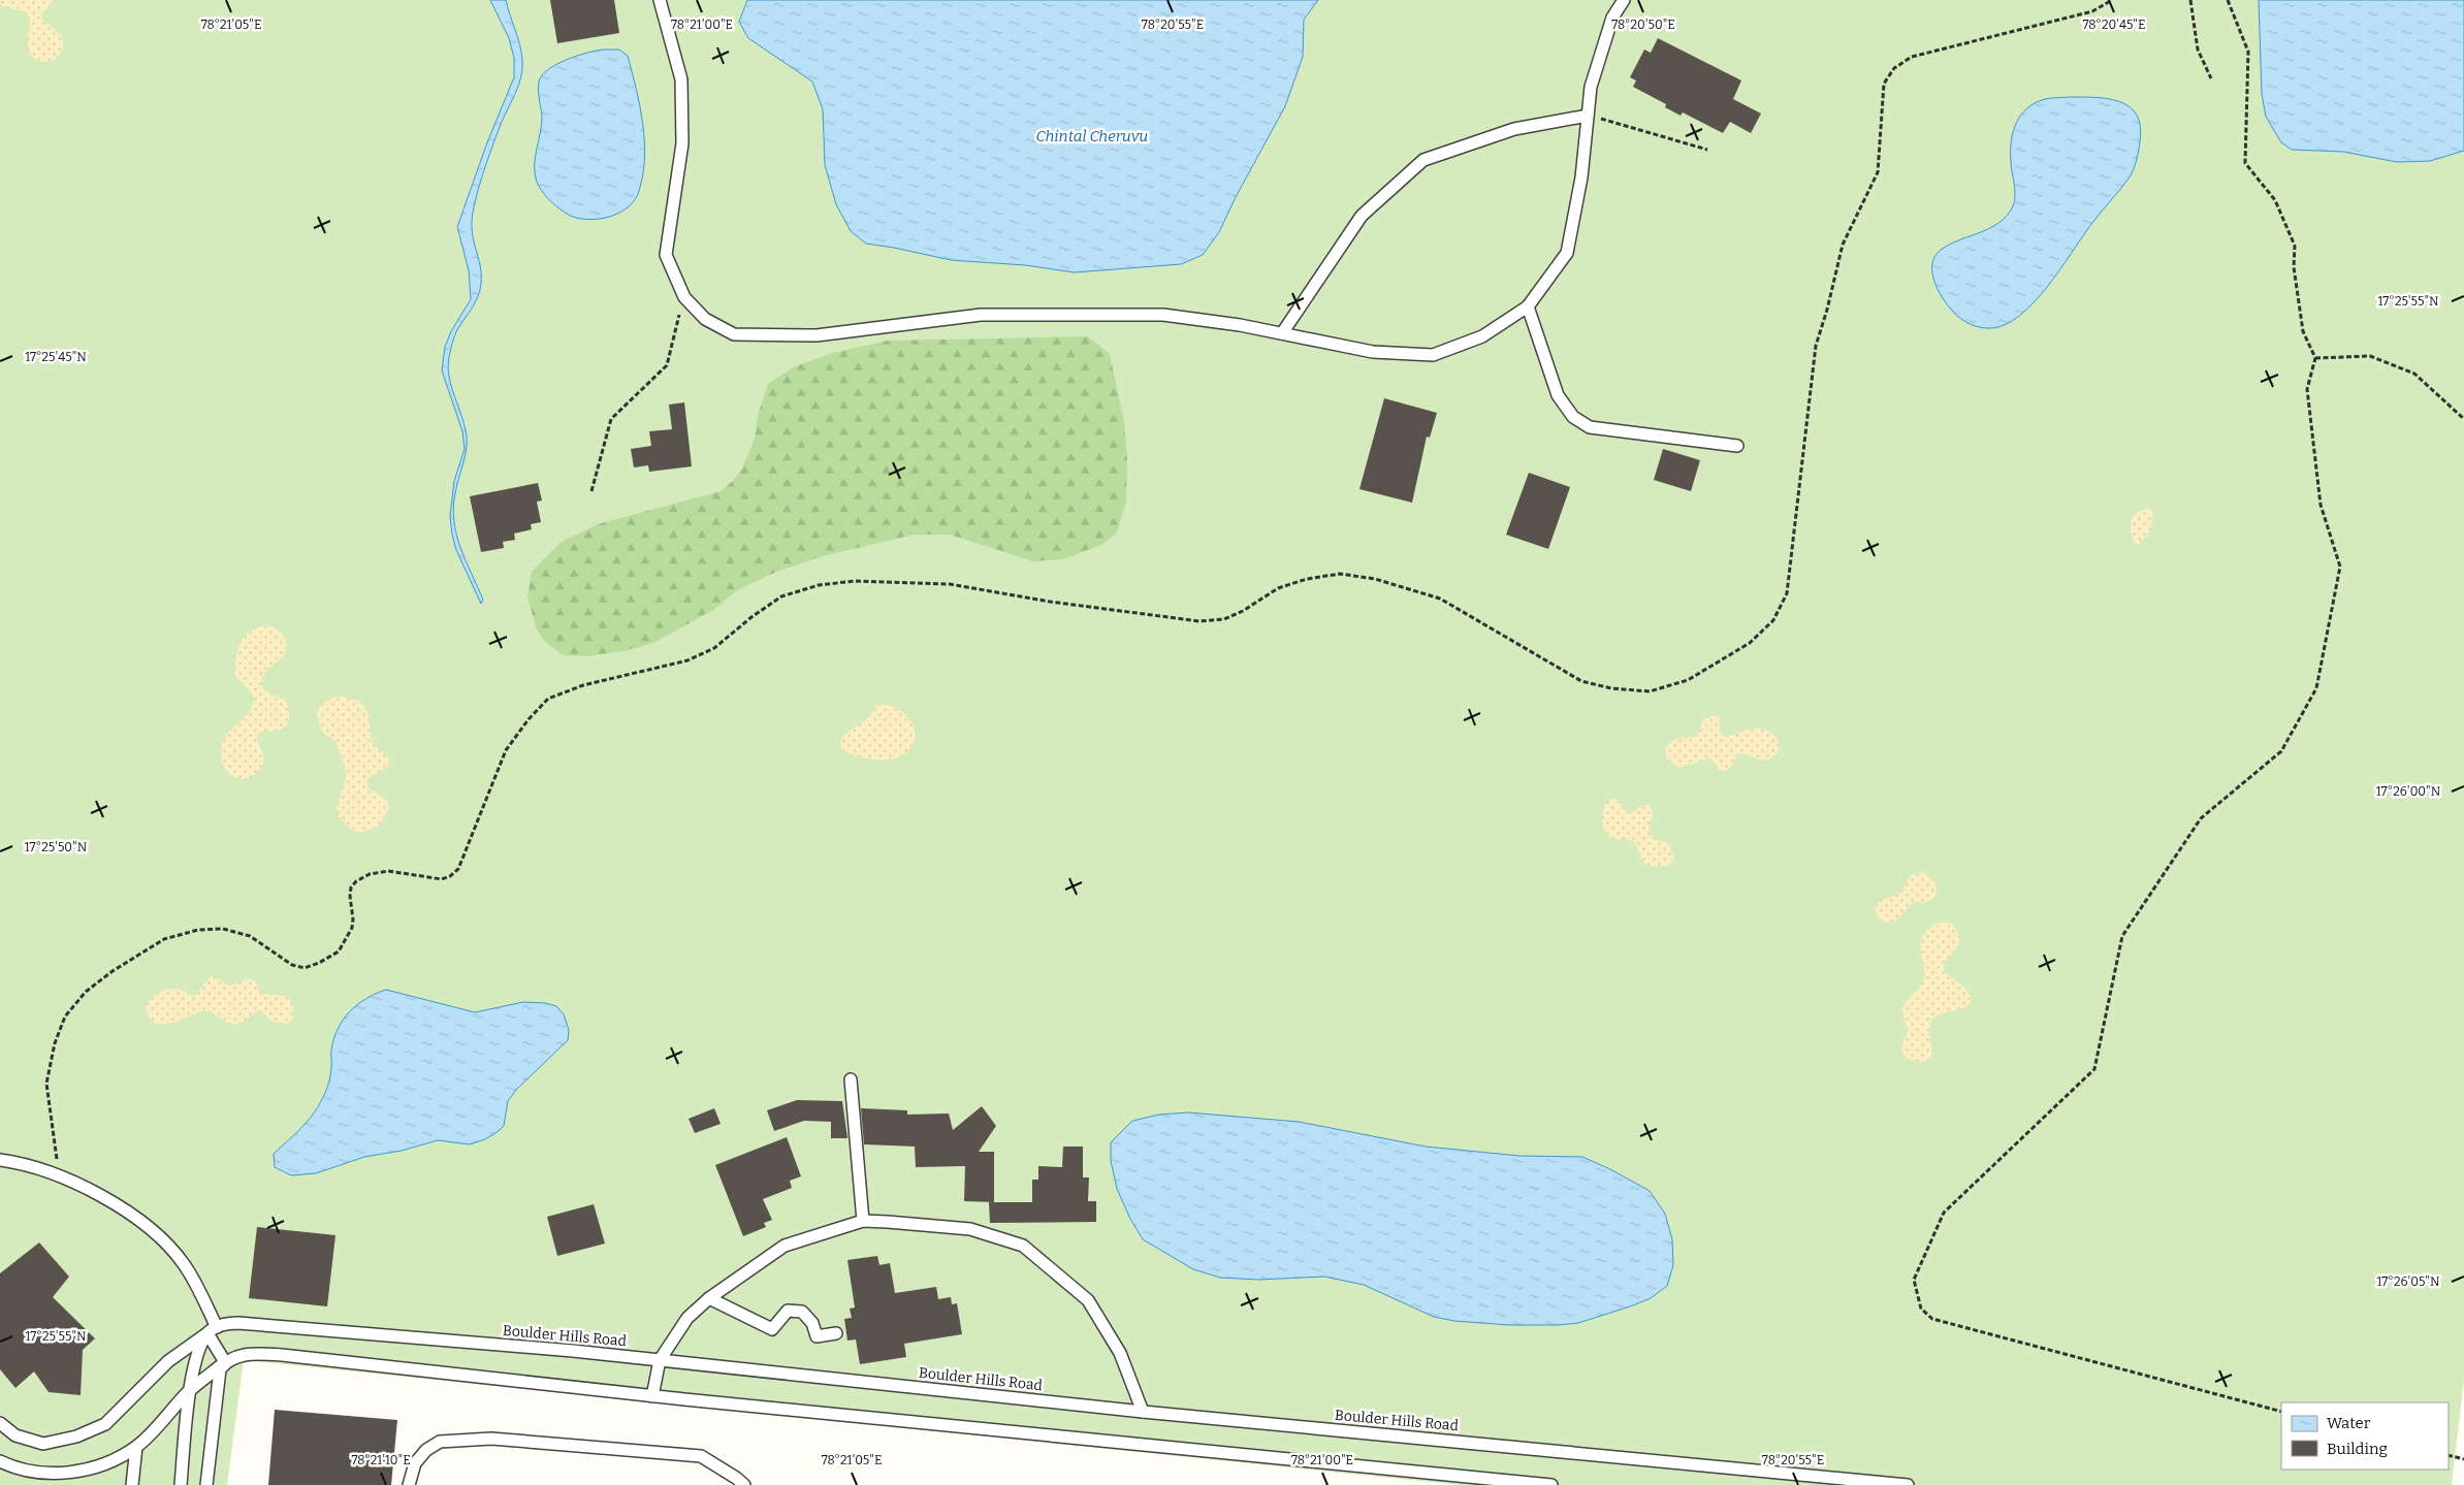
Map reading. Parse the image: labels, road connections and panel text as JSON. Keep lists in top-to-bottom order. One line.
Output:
{"streets":{"lane":["Boulder Hills Road"]},"water":["Chintal Cheruvu"],"legend":["Water","Building"],"coordinates":["78°21'05\"E","78°21'00\"E","78°20'55\"E","78°20'50\"E","78°20'45\"E","17°25'55\"N","17°25'45\"N","17°26'00\"N","17°25'50\"N","17°26'05\"N","78°21'10\"E"]}
